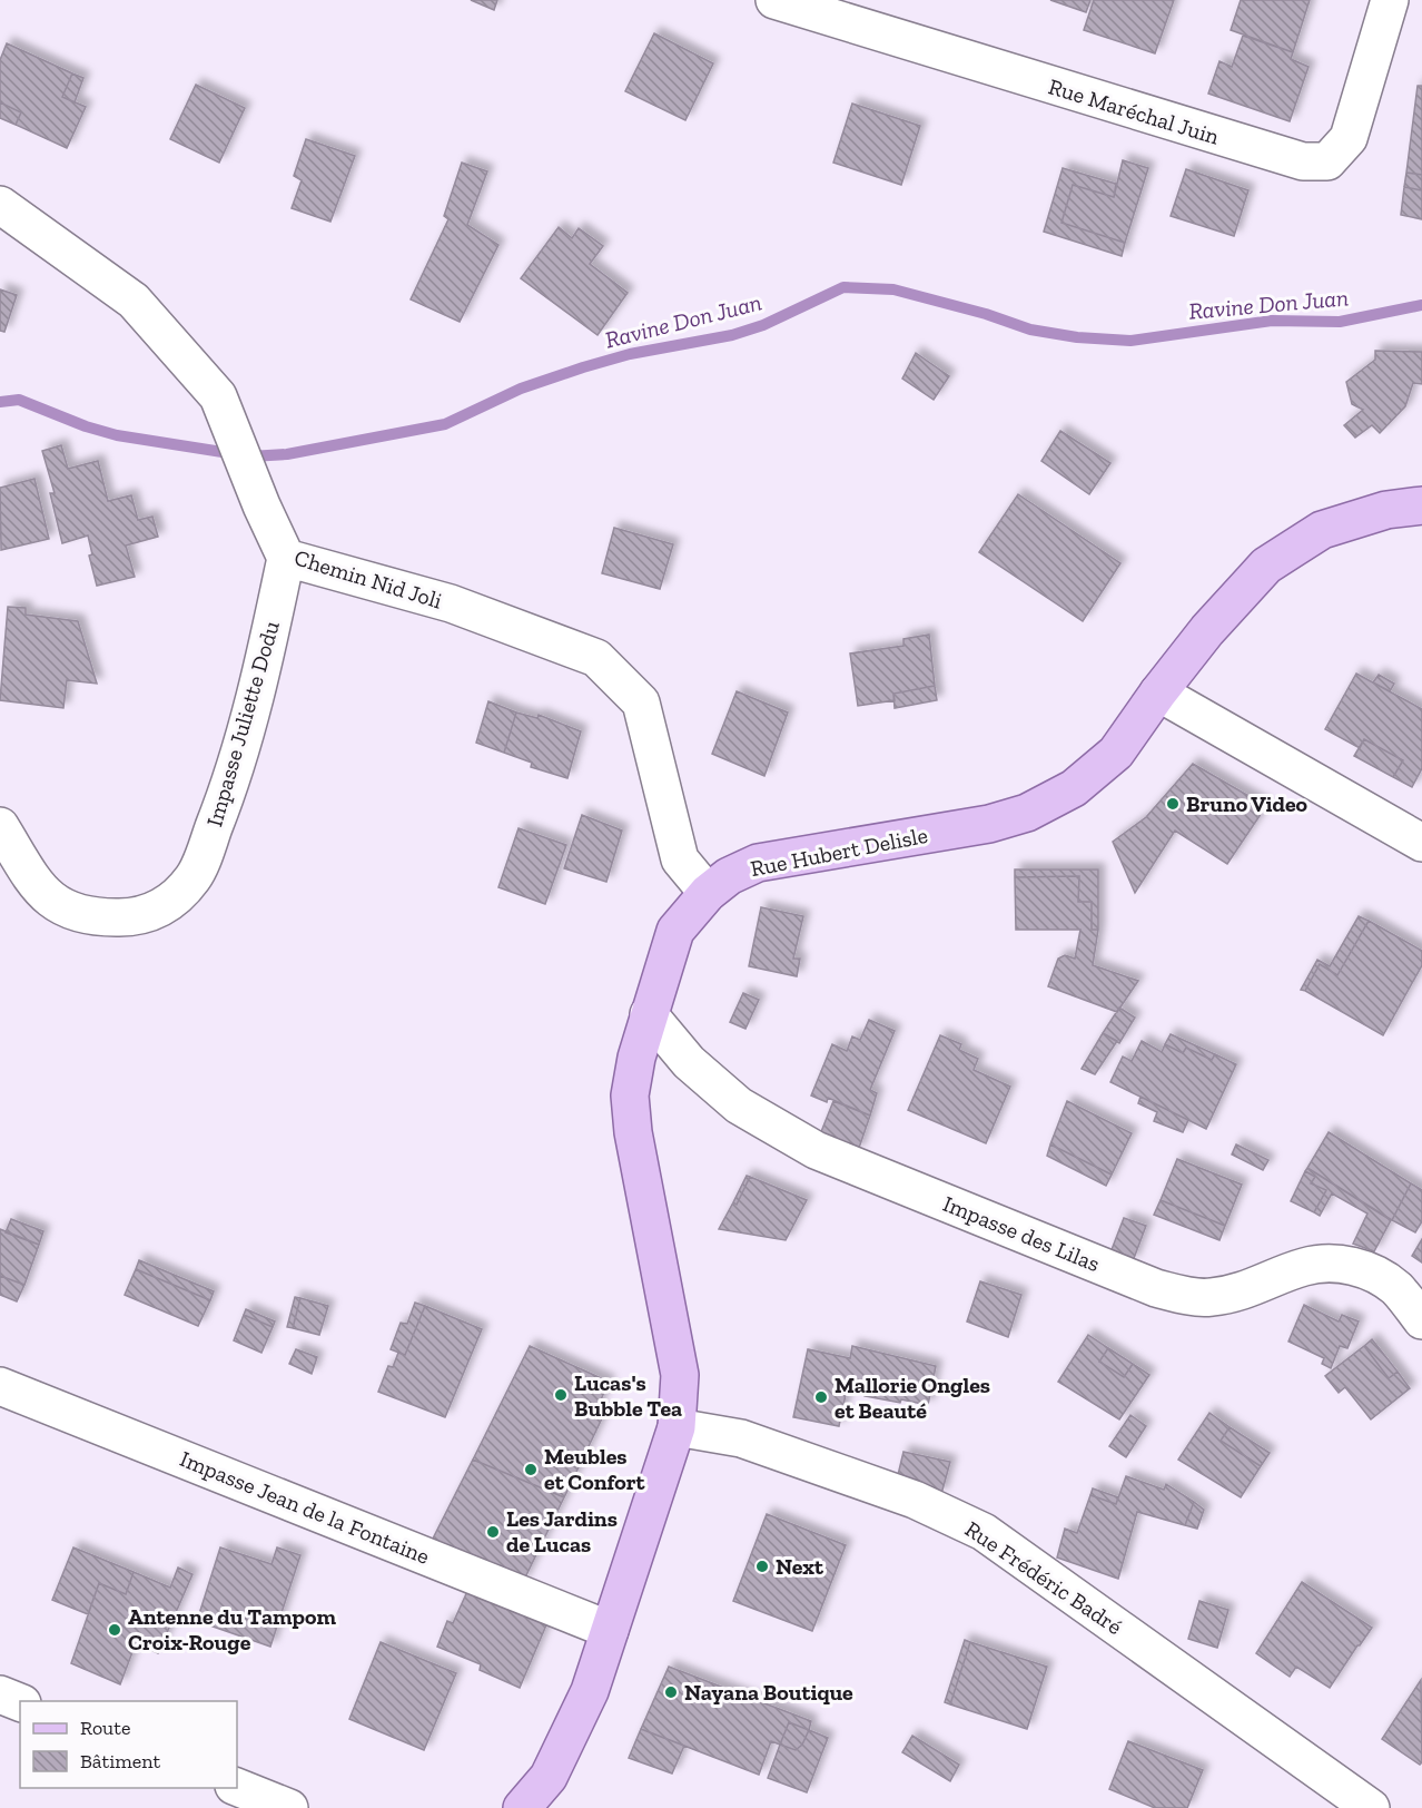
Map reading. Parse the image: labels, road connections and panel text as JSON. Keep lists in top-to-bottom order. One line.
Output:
{"streets":{"main road":["Rue Hubert Delisle"],"street":["Rue Maréchal Juin","Chemin Nid Joli","Impasse Juliette Dodu","Impasse des Lilas","Impasse Jean de la Fontaine","Rue Frédéric Badré"]},"crossings":[["Chemin Nid Joli","Impasse Juliette Dodu"],["Chemin Nid Joli","Rue Hubert Delisle"],["Rue Hubert Delisle","Impasse des Lilas"],["Rue Hubert Delisle","Impasse Jean de la Fontaine"],["Rue Hubert Delisle","Rue Frédéric Badré"]],"water":["Ravine Don Juan"],"places":["Bruno Video","Lucas's Bubble Tea","Mallorie Ongles et Beauté","Meubles et Confort","Les Jardins de Lucas","Next","Antenne du Tampom Croix-Rouge","Nayana Boutique"],"legend":["Route","Bâtiment"]}
